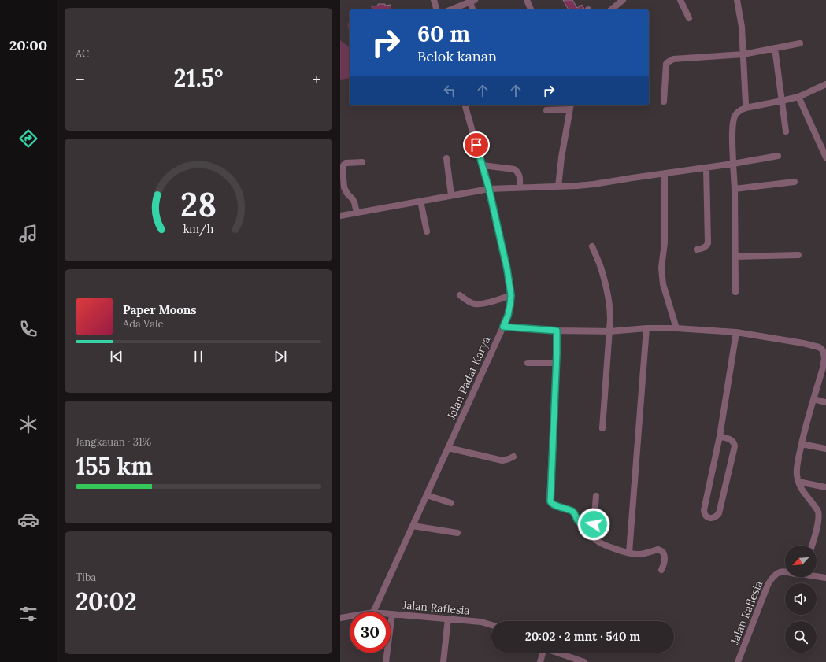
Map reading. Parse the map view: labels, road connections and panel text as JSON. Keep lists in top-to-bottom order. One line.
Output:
{"streets":{"street":["Jalan Padat Karya","Jalan Raflesia"]},"north":"bottom left","page":{"tabs":"20:00","tile":["AC",["Jangkauan · 31%","155 km"],["Tiba","20:02"]],"turn":["60 m","Belok kanan"],"heat":["−","21.5°","+"],"song":["Paper Moons","Ada Vale"],"limit":"30","trip":"20:02 · 2 mnt · 540 m","gauge":["28","km/h"]}}
